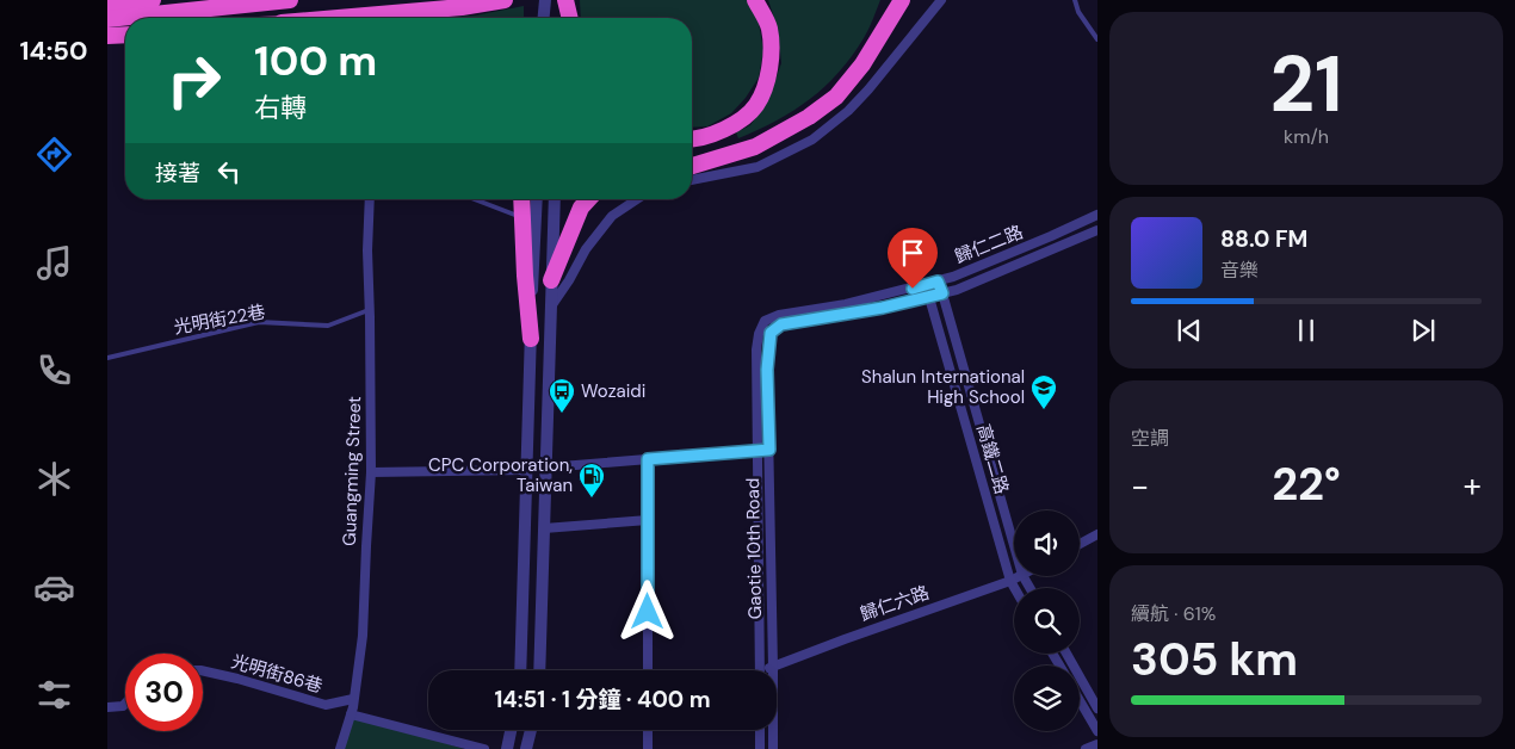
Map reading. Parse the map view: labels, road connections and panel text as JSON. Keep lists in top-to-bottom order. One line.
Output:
{"streets":{"street":["歸仁二路","高鐵二路","Guangming Street","Gaotie 10th Road","歸仁六路","光明街86巷"],"lane":["光明街22巷"]},"crossings":[["歸仁二路","高鐵二路"],["歸仁二路","Gaotie 10th Road"],["光明街22巷","Guangming Street"],["高鐵二路","歸仁六路"],["Guangming Street","光明街86巷"],["Gaotie 10th Road","歸仁六路"]],"places":{"school or university":["Shalun International High School"],"bus stop":["Wozaidi"],"fuel station":["CPC Corporation, Taiwan"]},"page":{"tabs":"14:50","tile":[["21","km/h"],"空調",["續航 · 61%","305 km"]],"turn":["100 m","右轉"],"then":"接著","song":["88.0 FM","音樂"],"heat":["−","22°","+"],"limit":"30","trip":"14:51 · 1 分鐘 · 400 m"}}
